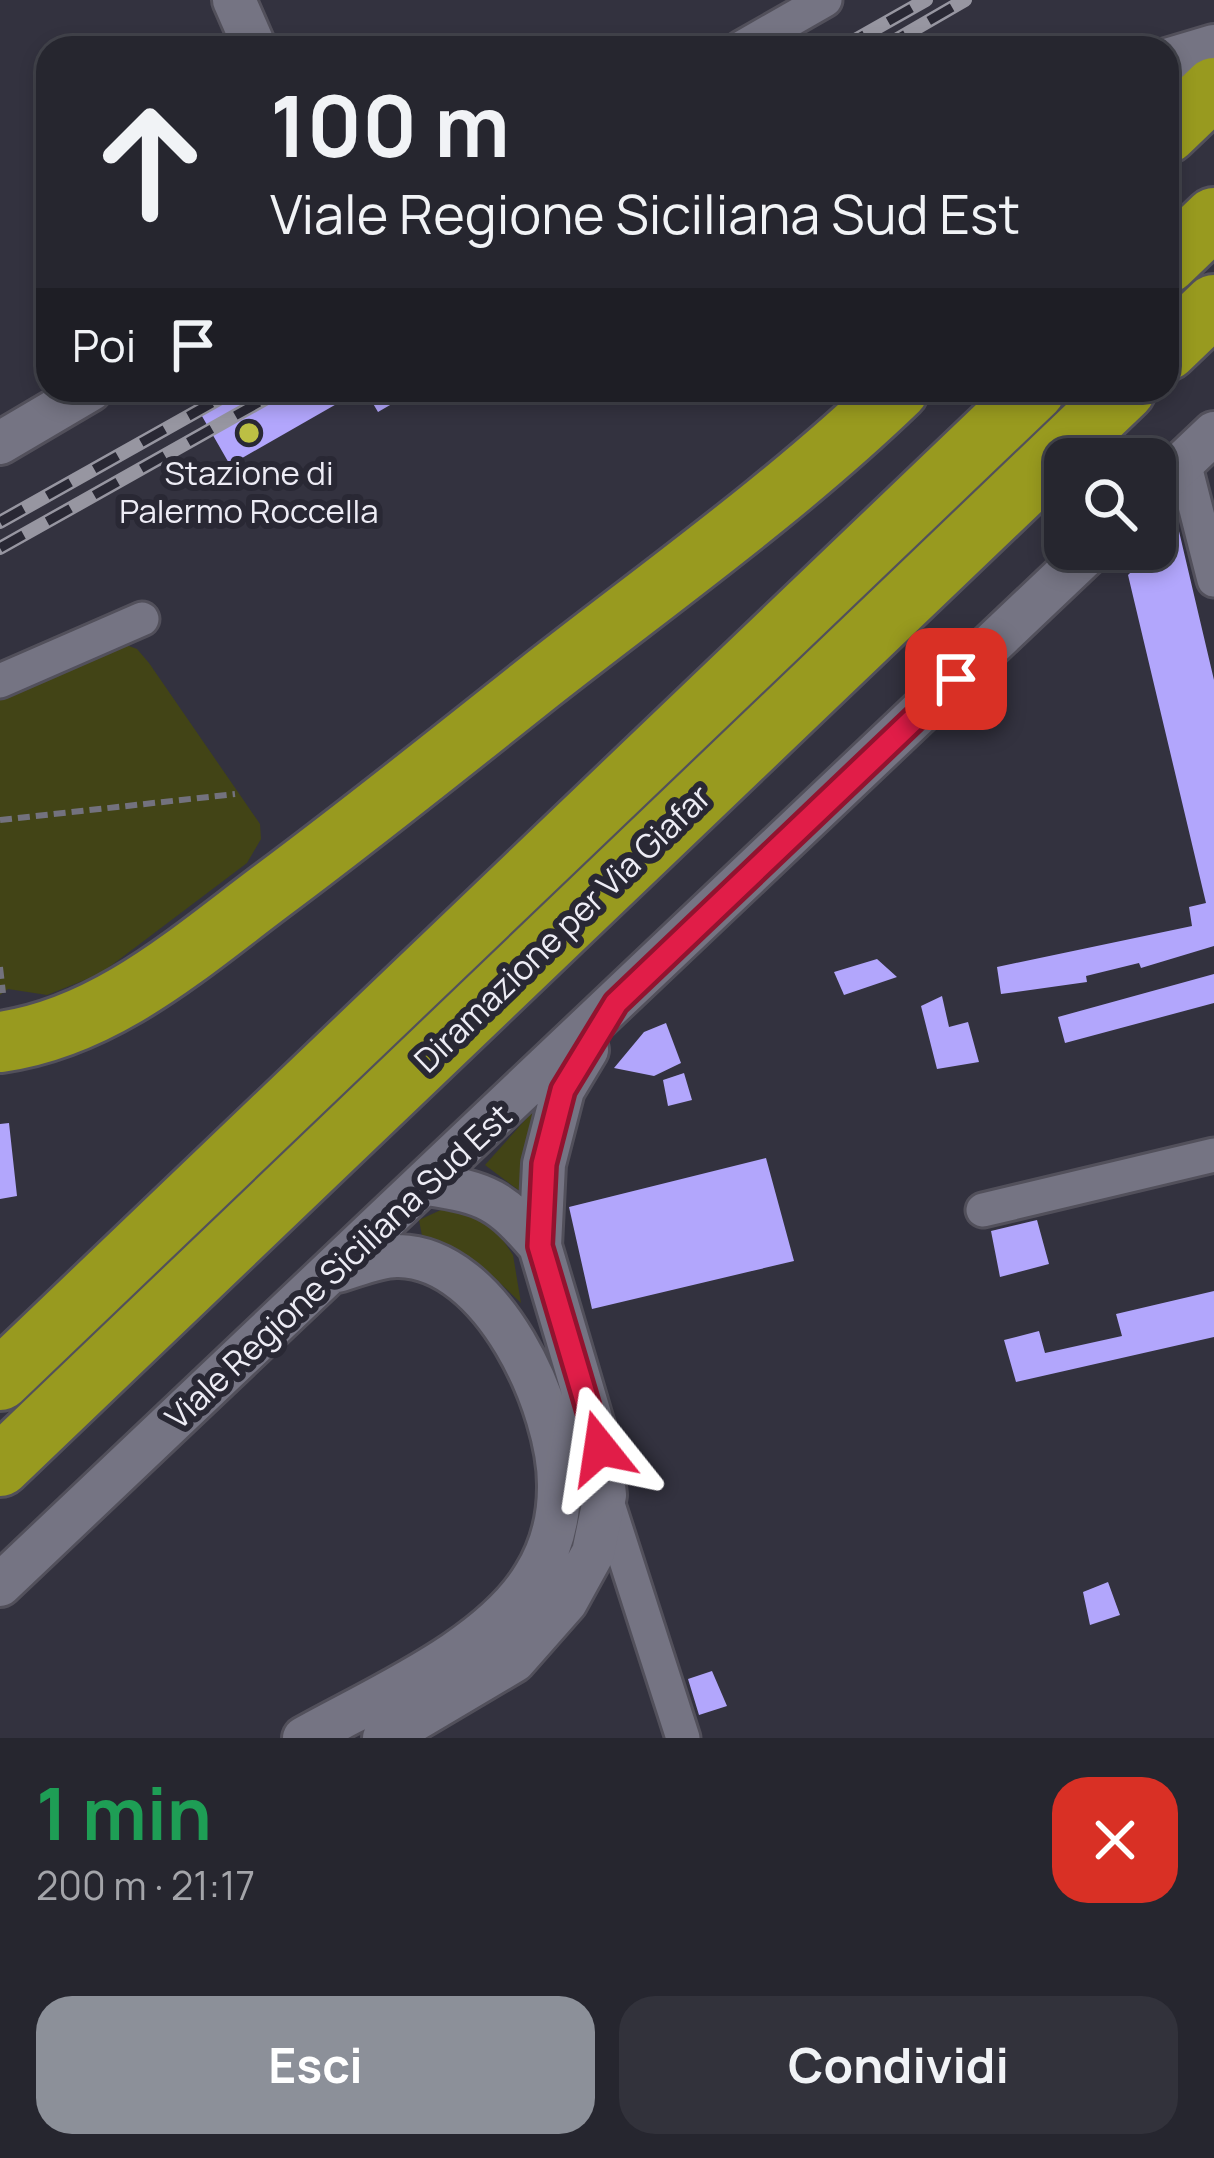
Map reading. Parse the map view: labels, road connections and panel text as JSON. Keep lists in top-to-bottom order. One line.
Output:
{"streets":{"highway":["Diramazione per Via Giafar"],"street":["Viale Regione Siciliana Sud Est"]},"places":["Stazione di Palermo Roccella"],"page":{"turn":["100 m","Viale Regione Siciliana Sud Est"],"then":"Poi","heading":["1 min","200 m · 21:17"],"buttons":["Esci","Condividi"]}}
